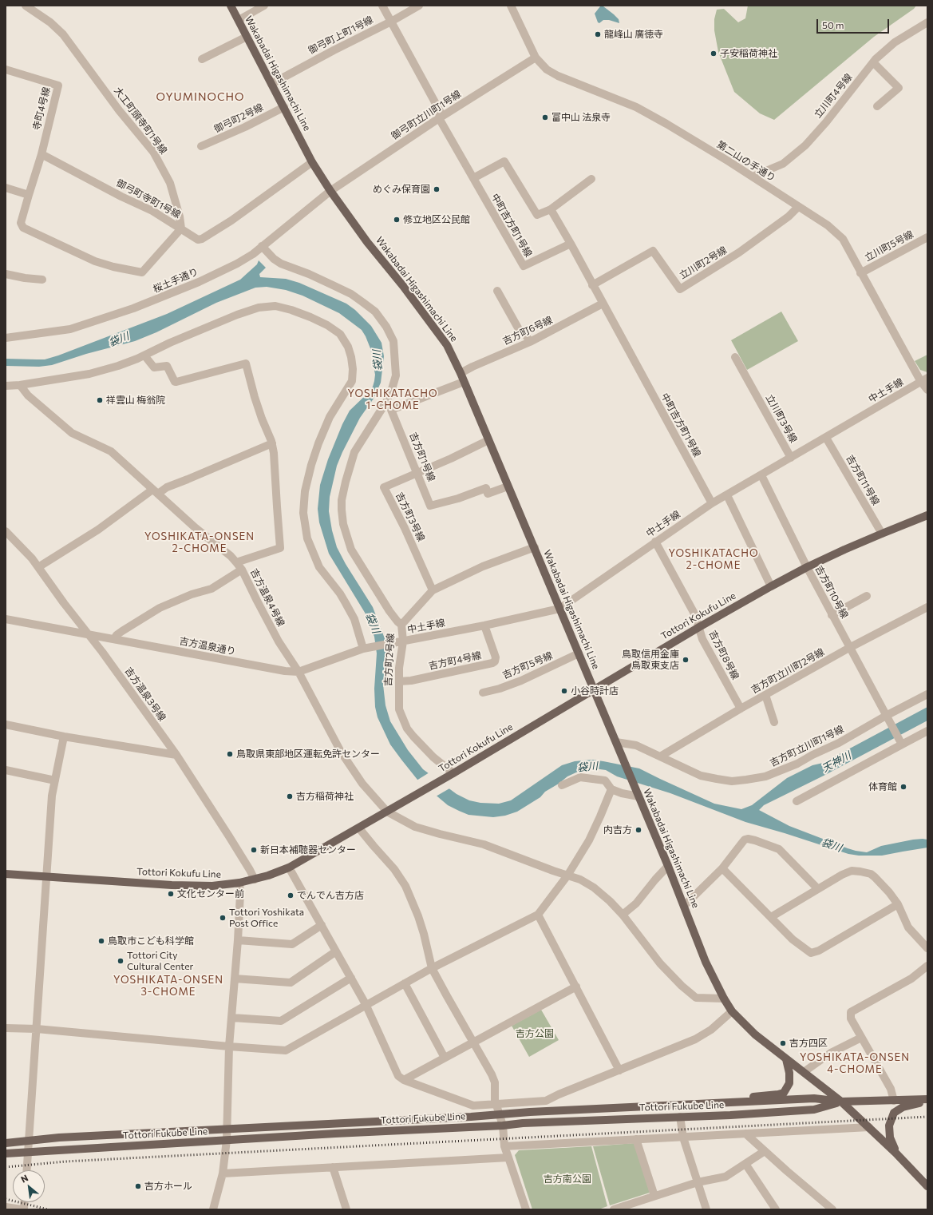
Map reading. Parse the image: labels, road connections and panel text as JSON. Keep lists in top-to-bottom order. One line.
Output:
{"streets":{"main road":["Wakabadai Higashimachi Line","Tottori Kokufu Line","Tottori Fukube Line"],"street":["御弓町上町1号線","立川町4号線","寺町4号線","御弓町立川町1号線","御弓町2号線","大工町頭寺町1号線","第二山の手通り","御弓町寺町1号線","中町吉方町1号線","立川町5号線","立川町2号線","桜土手通り","吉方町6号線","中土手線","立川町3号線","吉方町1号線","吉方町11号線","吉方町3号線","吉方町10号線","吉方温泉4号線","吉方温泉通り","吉方町8号線","吉方町2号線","吉方町4号線","吉方町5号線","吉方町立川町2号線","吉方温泉3号線","吉方町立川町1号線"]},"crossings":[["御弓町上町1号線","Wakabadai Higashimachi Line"],["御弓町上町1号線","中町吉方町1号線"],["Wakabadai Higashimachi Line","御弓町立川町1号線"],["Wakabadai Higashimachi Line","御弓町2号線"],["Wakabadai Higashimachi Line","御弓町寺町1号線"],["Wakabadai Higashimachi Line","桜土手通り"],["Wakabadai Higashimachi Line","吉方町6号線"],["Wakabadai Higashimachi Line","中土手線"],["Wakabadai Higashimachi Line","吉方町1号線"],["Wakabadai Higashimachi Line","吉方町3号線"],["Wakabadai Higashimachi Line","吉方温泉4号線"],["Wakabadai Higashimachi Line","Tottori Kokufu Line"],["Wakabadai Higashimachi Line","吉方町2号線"],["Wakabadai Higashimachi Line","吉方町5号線"],["Wakabadai Higashimachi Line","吉方町立川町1号線"],["Wakabadai Higashimachi Line","Tottori Fukube Line"],["立川町4号線","第二山の手通り"],["寺町4号線","御弓町寺町1号線"],["御弓町立川町1号線","第二山の手通り"],["御弓町立川町1号線","中町吉方町1号線"],["御弓町立川町1号線","桜土手通り"],["大工町頭寺町1号線","御弓町寺町1号線"],["第二山の手通り","立川町5号線"],["第二山の手通り","立川町2号線"],["第二山の手通り","中土手線"],["中町吉方町1号線","立川町2号線"],["中町吉方町1号線","吉方町6号線"],["中町吉方町1号線","中土手線"],["中土手線","立川町3号線"],["中土手線","吉方町11号線"],["中土手線","吉方町10号線"],["中土手線","吉方温泉通り"],["中土手線","吉方町8号線"],["中土手線","吉方町2号線"],["中土手線","吉方町4号線"],["吉方町1号線","吉方町3号線"],["吉方町11号線","Tottori Kokufu Line"],["吉方町3号線","吉方町2号線"],["吉方町10号線","Tottori Kokufu Line"],["吉方町10号線","吉方町立川町2号線"],["吉方町10号線","吉方町立川町1号線"],["吉方温泉4号線","Tottori Kokufu Line"],["吉方温泉4号線","吉方温泉通り"],["Tottori Kokufu Line","吉方町8号線"],["Tottori Kokufu Line","吉方町2号線"],["Tottori Kokufu Line","吉方温泉3号線"],["吉方温泉通り","吉方町2号線"],["吉方温泉通り","吉方温泉3号線"],["吉方町8号線","吉方町立川町2号線"],["吉方町2号線","吉方町4号線"],["吉方町立川町2号線","吉方町立川町1号線"]],"districts":["OYUMINOCHO","YOSHIKATACHO 1-CHOME","YOSHIKATA-ONSEN 2-CHOME","YOSHIKATACHO 2-CHOME","YOSHIKATA-ONSEN 3-CHOME","YOSHIKATA-ONSEN 4-CHOME"],"water":["袋川","天神川"],"parks":["吉方公園","吉方南公園"],"places":["龍峰山 廣徳寺","子安稲荷神社","富中山 法泉寺","めぐみ保育園","修立地区公民館","祥雲山 梅翁院","鳥取信用金庫 鳥取東支店","小谷時計店","鳥取県東部地区運転免許センター","体育館","吉方稲荷神社","内吉方","新日本補聴器センター","文化センター前","でんでん吉方店","Tottori Yoshikata Post Office","鳥取市こども科学館","Tottori City Cultural Center","吉方四区","吉方ホール"],"scale_bar":"50 m","north":"top left"}
